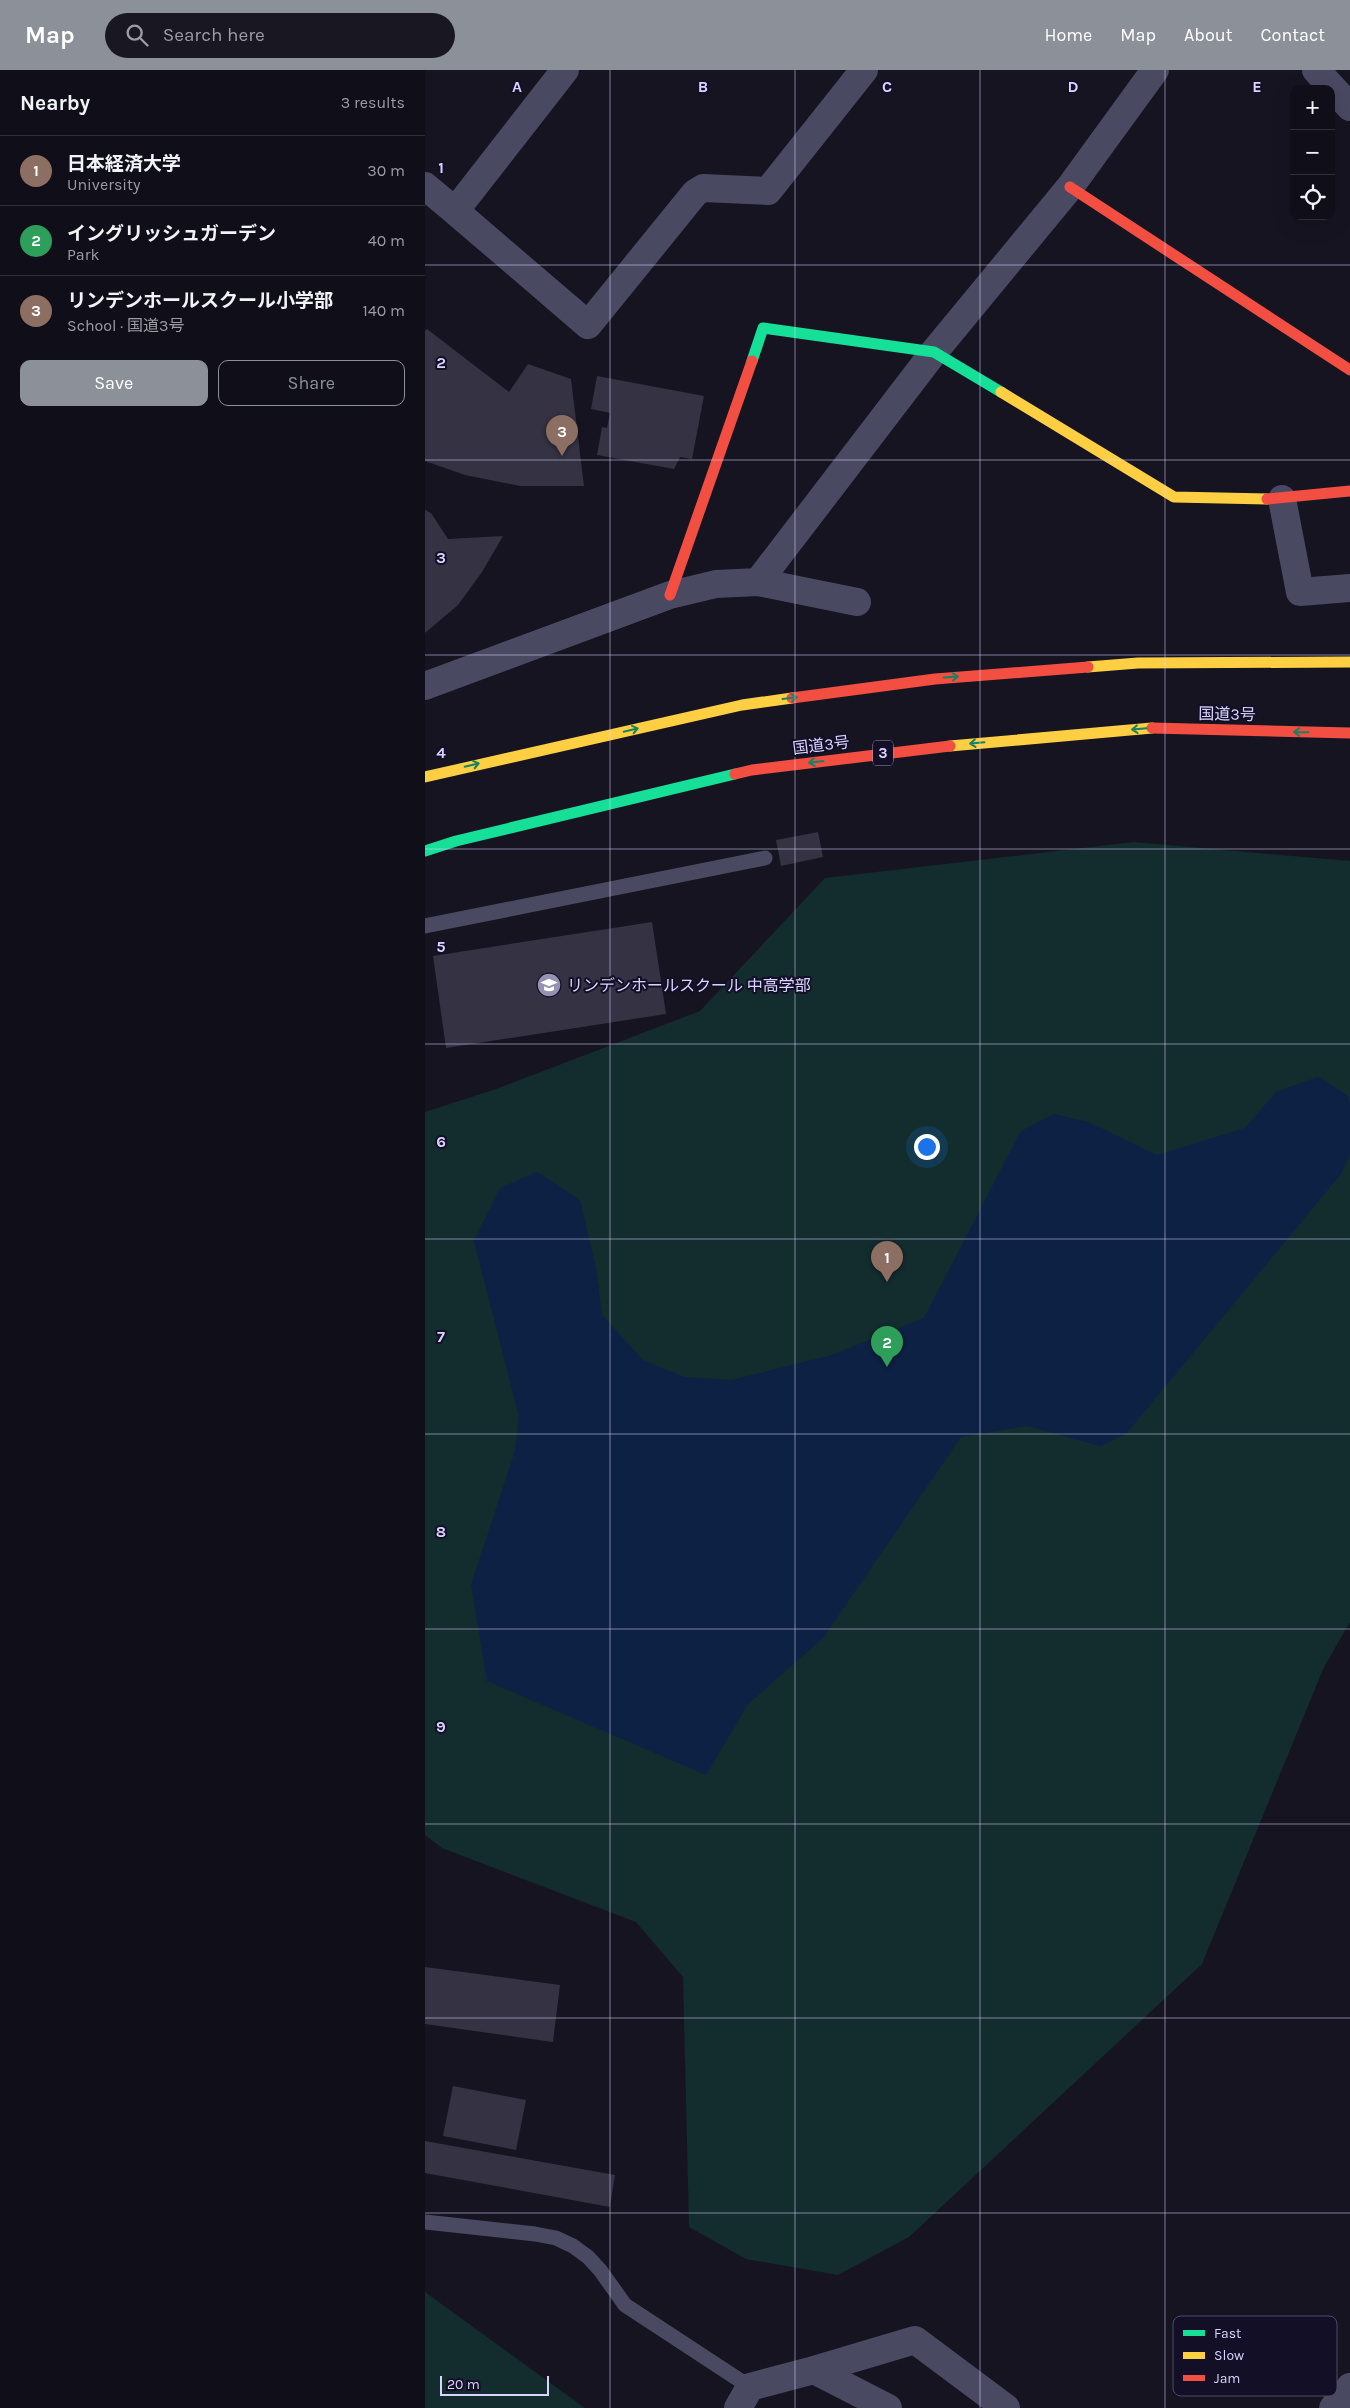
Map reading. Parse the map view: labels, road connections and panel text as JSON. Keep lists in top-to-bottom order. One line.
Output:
{"streets":{"main road":["国道3号","3"]},"places":{"school or university":["リンデンホールスクール 中高学部"]},"legend":["Fast","Slow","Jam"],"scale_bar":"20 m","page":{"header":"Map","search":"Search here","nav":["Home","Map","About","Contact"],"heading":["Nearby","3 results"],"map_buttons":["+","−"],"list":[{"mark":"1","name":"日本経済大学","note":"University","value":"30 m"},{"mark":"2","name":"イングリッシュガーデン","note":"Park","value":"40 m"},{"mark":"3","name":"リンデンホールスクール小学部","note":"School · 国道3号","value":"140 m"}],"buttons":["Save","Share"],"pins":["3","1","2"],"scale":"20 m"},"grid":{"columns":["A","B","C","D","E"],"rows":["1","2","3","4","5","6","7","8","9"]}}
